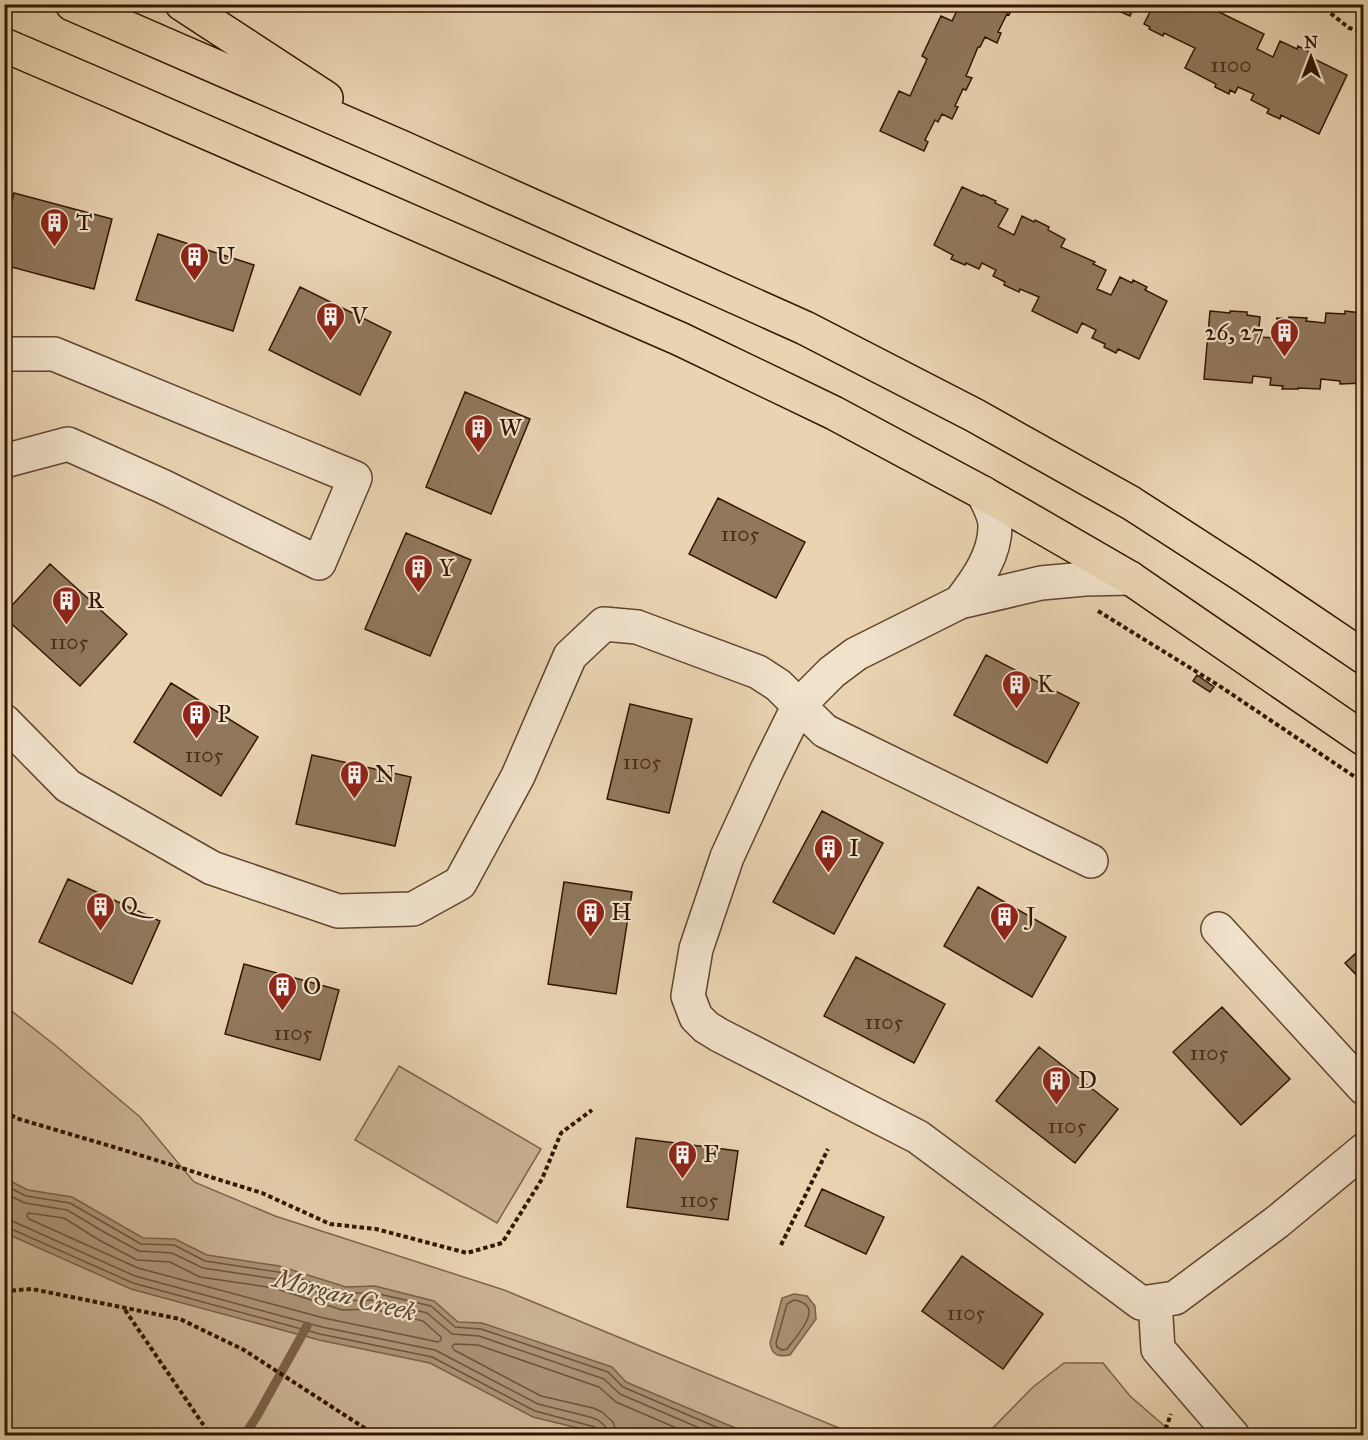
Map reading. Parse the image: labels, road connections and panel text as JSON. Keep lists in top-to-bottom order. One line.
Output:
{"water":["Morgan Creek"],"places":{"building":["T","U","V","26, 27","W","Y","R","K","P","N","I","Q","H","J","O","D","F"]},"house_numbers":["1100","1105","1105","1105","1105","1105","1105","1105","1105","1105","1105"],"north":"top"}
